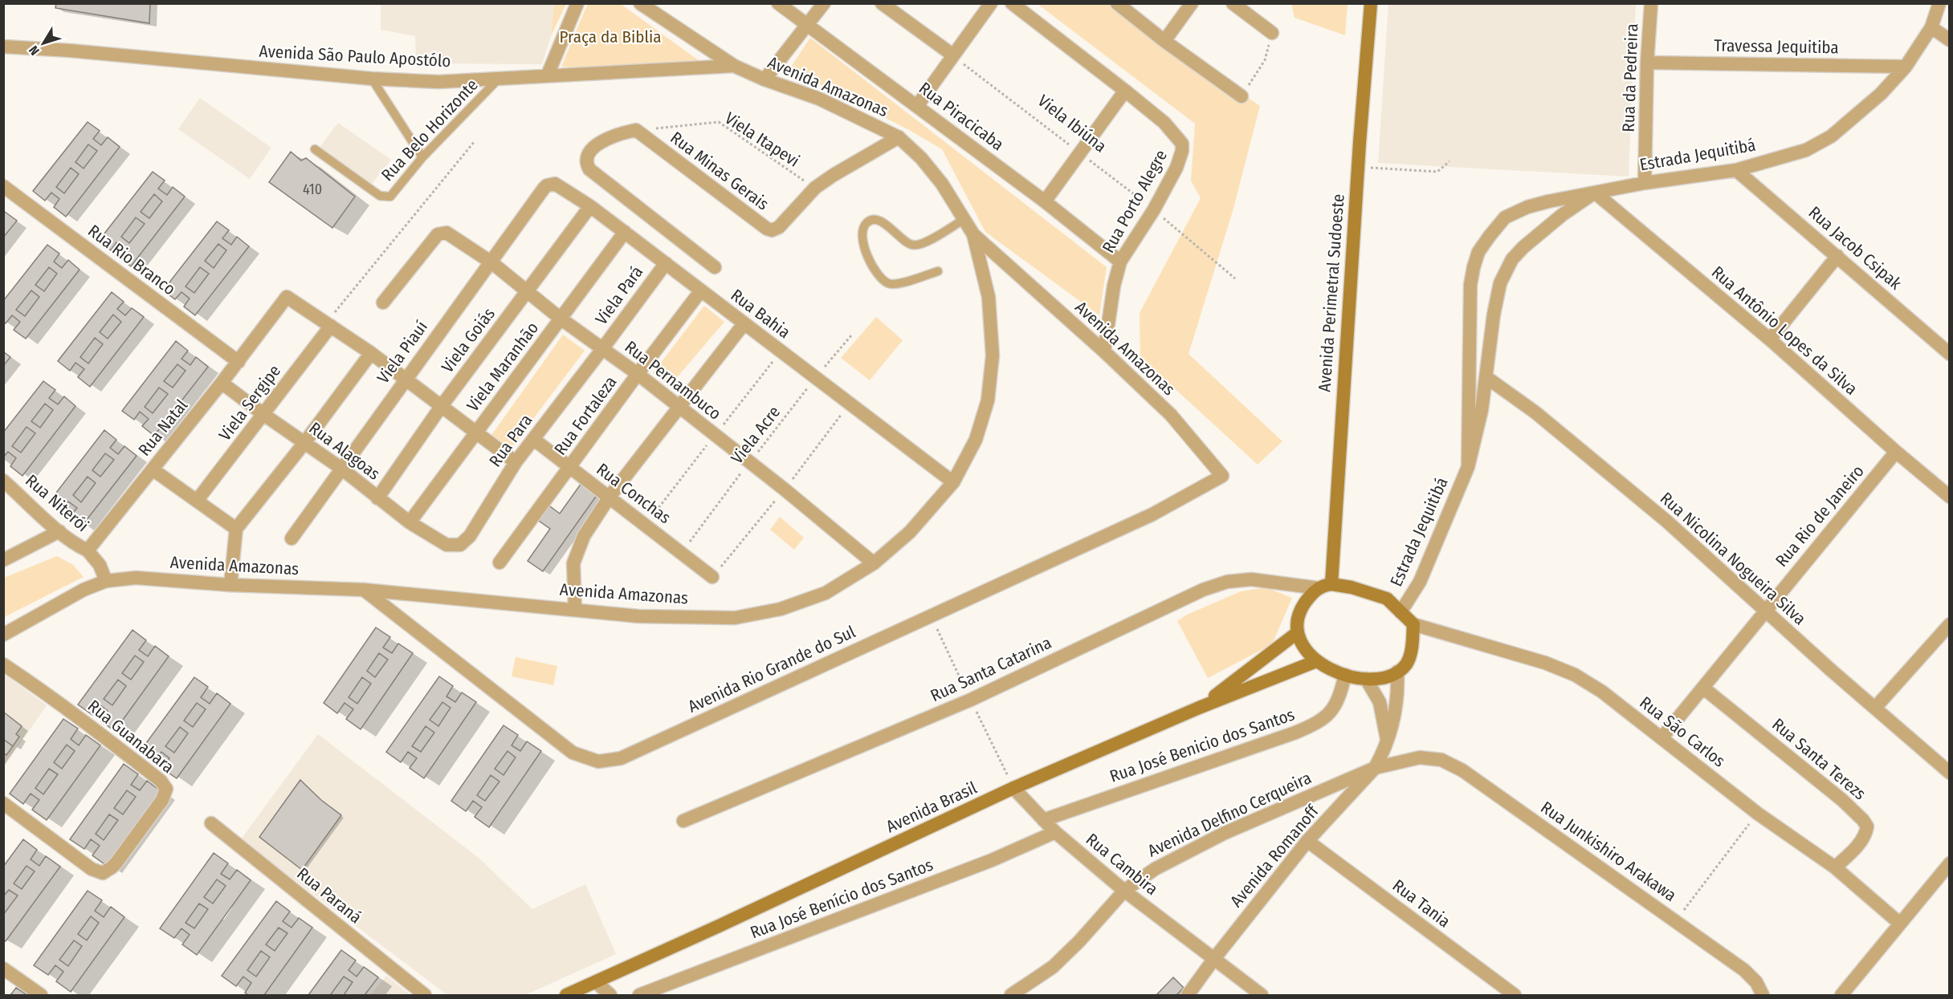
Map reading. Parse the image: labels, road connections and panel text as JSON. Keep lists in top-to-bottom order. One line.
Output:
{"streets":{"main road":["Avenida Perimetral Sudoeste","Avenida Brasil"],"street":["Travessa Jequitiba","Avenida São Paulo Apostólo","Rua da Pedreira","Avenida Amazonas","Rua Piracicaba","Estrada Jequitibá","Rua Minas Gerais","Rua Porto Alegre","Rua Jacob Csipak","Rua Rio Branco","Viela Pará","Rua Bahia","Rua Antônio Lopes da Silva","Viela Goiás","Viela Piauí","Viela Maranhão","Rua Pernambuco","Viela Sergipe","Rua Fortaleza","Rua Natal","Rua Para","Rua Alagoas","Rua Conchas","Rua Niterói","Rua Rio de Janeiro","Rua Nicolina Nogueira Silva","Avenida Rio Grande do Sul","Rua Santa Catarina","Rua São Carlos","Rua Guanabara","Rua José Benicio dos Santos","Rua Santa Terezs","Avenida Delfino Cerqueira","Rua Junkishiro Arakawa","Avenida Romanoff","Rua Cambira","Rua Paraná","Rua José Benício dos Santos","Rua Tania"],"lane":["Rua Belo Horizonte"],"path":["Viela Ibiúna","Viela Itapevi","Viela Acre"]},"crossings":[["Travessa Jequitiba","Rua da Pedreira"],["Travessa Jequitiba","Estrada Jequitibá"],["Avenida São Paulo Apostólo","Avenida Amazonas"],["Avenida São Paulo Apostólo","Rua Belo Horizonte"],["Rua da Pedreira","Estrada Jequitibá"],["Avenida Amazonas","Rua Minas Gerais"],["Avenida Amazonas","Rua Porto Alegre"],["Avenida Amazonas","Rua Bahia"],["Avenida Amazonas","Rua Pernambuco"],["Avenida Amazonas","Avenida Rio Grande do Sul"],["Rua Piracicaba","Rua Porto Alegre"],["Viela Ibiúna","Rua Porto Alegre"],["Viela Itapevi","Rua Minas Gerais"],["Estrada Jequitibá","Rua Jacob Csipak"],["Estrada Jequitibá","Avenida Perimetral Sudoeste"],["Estrada Jequitibá","Rua Antônio Lopes da Silva"],["Estrada Jequitibá","Rua Nicolina Nogueira Silva"],["Estrada Jequitibá","Rua Santa Catarina"],["Estrada Jequitibá","Rua São Carlos"],["Estrada Jequitibá","Rua José Benicio dos Santos"],["Estrada Jequitibá","Avenida Brasil"],["Estrada Jequitibá","Avenida Romanoff"],["Rua Rio Branco","Rua Natal"],["Avenida Perimetral Sudoeste","Rua Santa Catarina"],["Avenida Perimetral Sudoeste","Rua São Carlos"],["Avenida Perimetral Sudoeste","Rua José Benicio dos Santos"],["Avenida Perimetral Sudoeste","Avenida Brasil"],["Avenida Perimetral Sudoeste","Avenida Romanoff"],["Viela Pará","Rua Bahia"],["Viela Pará","Rua Pernambuco"],["Viela Pará","Rua Para"],["Rua Bahia","Viela Goiás"],["Rua Bahia","Viela Piauí"],["Rua Bahia","Viela Maranhão"],["Rua Bahia","Rua Fortaleza"],["Rua Bahia","Viela Acre"],["Rua Antônio Lopes da Silva","Rua Rio de Janeiro"],["Viela Goiás","Rua Pernambuco"],["Viela Goiás","Rua Alagoas"],["Viela Piauí","Rua Pernambuco"],["Viela Piauí","Rua Alagoas"],["Viela Maranhão","Rua Pernambuco"],["Viela Maranhão","Rua Alagoas"],["Rua Pernambuco","Rua Fortaleza"],["Rua Pernambuco","Viela Acre"],["Rua Pernambuco","Rua Para"],["Viela Sergipe","Rua Natal"],["Viela Sergipe","Rua Alagoas"],["Rua Fortaleza","Rua Conchas"],["Rua Natal","Rua Alagoas"],["Rua Natal","Rua Niterói"],["Viela Acre","Rua Conchas"],["Rua Para","Rua Alagoas"],["Rua Para","Rua Conchas"],["Rua Rio de Janeiro","Rua Nicolina Nogueira Silva"],["Rua Rio de Janeiro","Rua São Carlos"],["Rua Rio de Janeiro","Rua Santa Terezs"],["Rua Santa Catarina","Rua São Carlos"],["Rua Santa Catarina","Rua José Benicio dos Santos"],["Rua Santa Catarina","Avenida Brasil"],["Rua Santa Catarina","Avenida Romanoff"],["Rua São Carlos","Rua José Benicio dos Santos"],["Rua São Carlos","Rua Santa Terezs"],["Rua São Carlos","Avenida Brasil"],["Rua São Carlos","Avenida Romanoff"],["Rua José Benicio dos Santos","Avenida Brasil"],["Rua José Benicio dos Santos","Avenida Romanoff"],["Rua José Benicio dos Santos","Rua Cambira"],["Avenida Brasil","Avenida Romanoff"],["Avenida Brasil","Rua Cambira"],["Avenida Delfino Cerqueira","Rua Junkishiro Arakawa"],["Avenida Delfino Cerqueira","Avenida Romanoff"],["Avenida Delfino Cerqueira","Rua Cambira"],["Avenida Romanoff","Rua Cambira"],["Avenida Romanoff","Rua Tania"],["Rua Cambira","Rua José Benício dos Santos"]],"parks":["Praça da Biblia"],"house_numbers":["410"],"north":"bottom left"}
